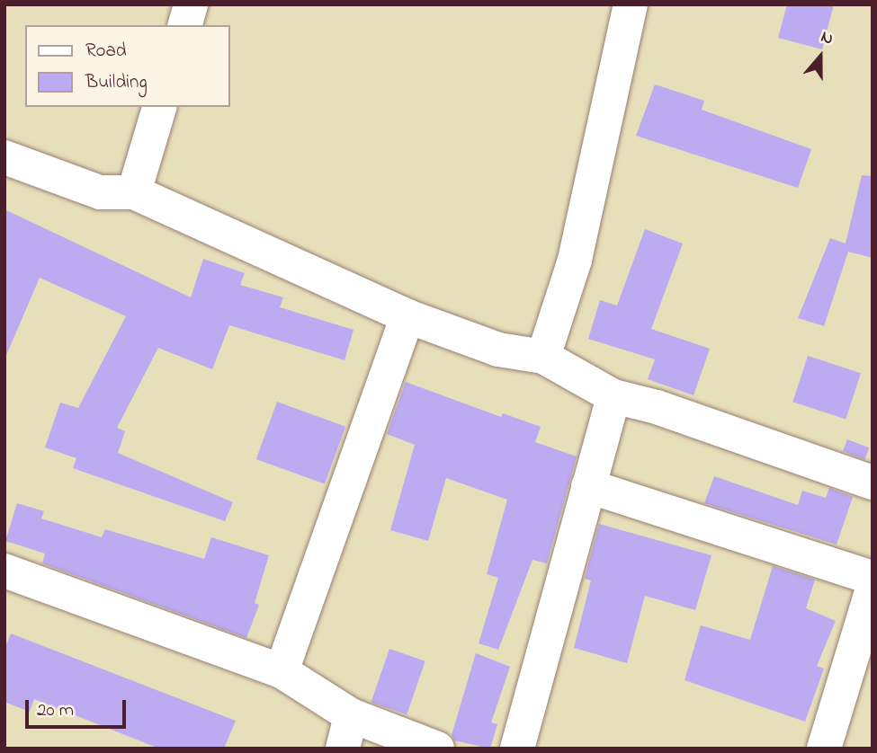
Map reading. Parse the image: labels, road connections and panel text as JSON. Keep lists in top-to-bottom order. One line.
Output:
{"legend":["Road","Building"],"scale_bar":"20 m","north":"top"}
